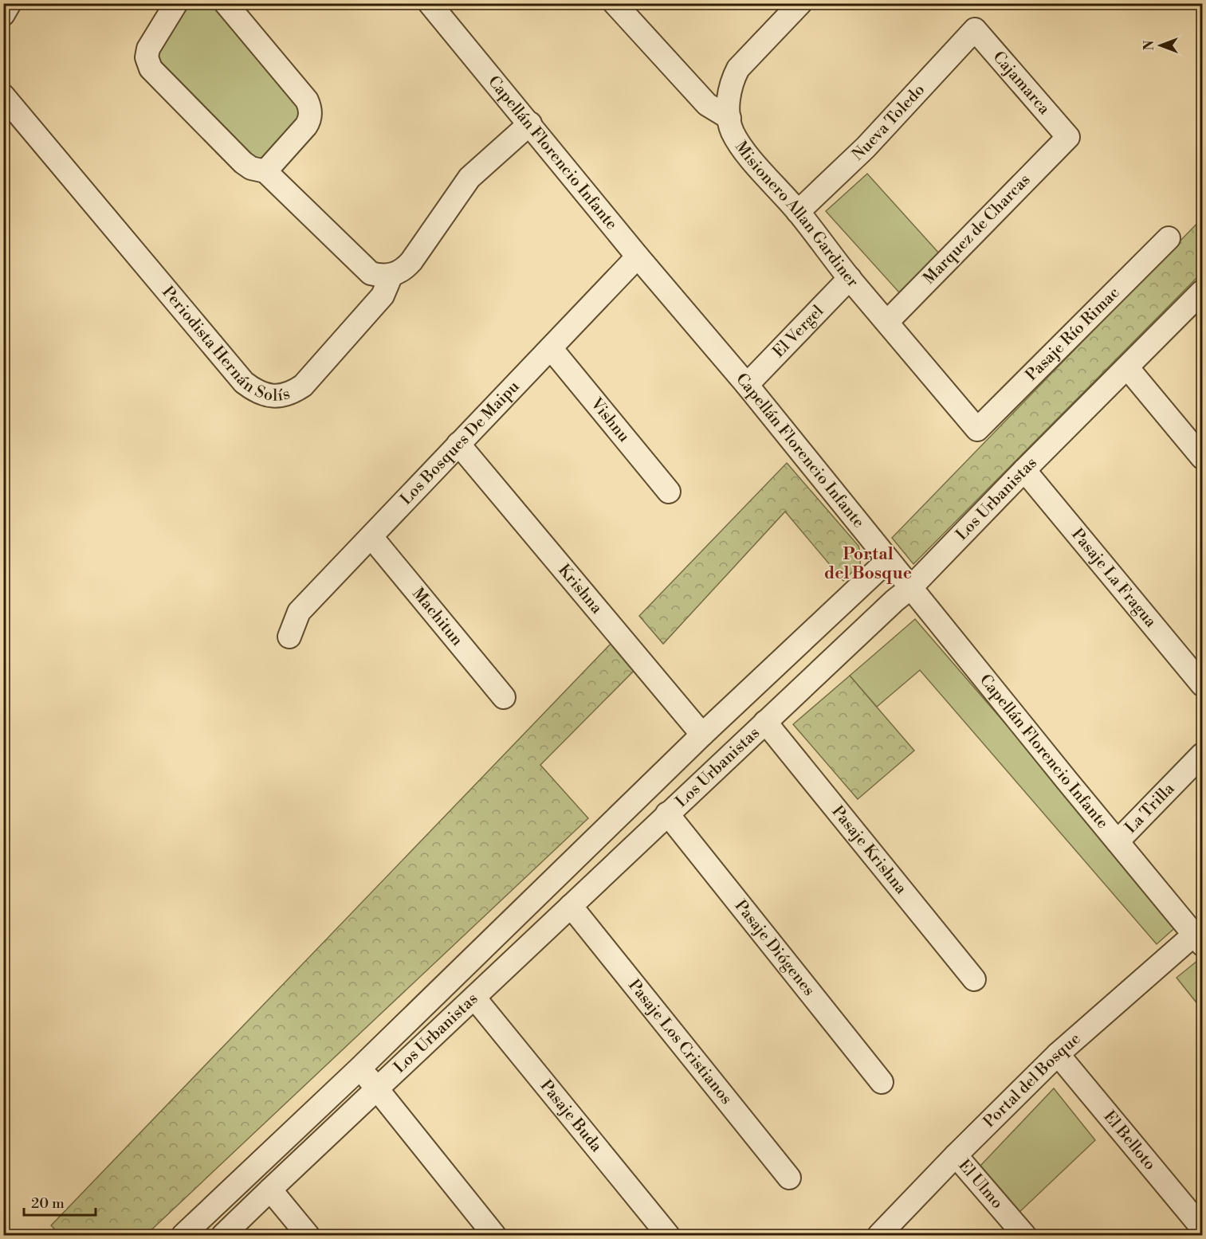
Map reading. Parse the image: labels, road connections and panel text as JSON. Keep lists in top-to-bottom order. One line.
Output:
{"streets":{"street":["Cajamarca","Nueva Toledo","Capellán Florencio Infante","Misionero Allan Gardiner","Marquez de Charcas","El Vergel","Pasaje Río Rimac","Periodista Hernán Solís","Vishnu","Los Bosques De Maipu","Los Urbanistas","Pasaje La Fragua","Krishna","Machitun","La Trilla","Pasaje Krishna","Pasaje Diógenes","Pasaje Los Cristianos","Portal del Bosque","Pasaje Buda","El Belloto","El Ulmo"]},"crossings":[["Cajamarca","Nueva Toledo"],["Cajamarca","Marquez de Charcas"],["Nueva Toledo","Misionero Allan Gardiner"],["Capellán Florencio Infante","El Vergel"],["Capellán Florencio Infante","Los Bosques De Maipu"],["Capellán Florencio Infante","Los Urbanistas"],["Capellán Florencio Infante","La Trilla"],["Capellán Florencio Infante","Portal del Bosque"],["Misionero Allan Gardiner","Marquez de Charcas"],["Misionero Allan Gardiner","El Vergel"],["Misionero Allan Gardiner","Pasaje Río Rimac"],["Vishnu","Los Bosques De Maipu"],["Los Bosques De Maipu","Krishna"],["Los Bosques De Maipu","Machitun"],["Los Urbanistas","Pasaje La Fragua"],["Los Urbanistas","Krishna"],["Los Urbanistas","Pasaje Krishna"],["Los Urbanistas","Pasaje Diógenes"],["Los Urbanistas","Pasaje Los Cristianos"],["Los Urbanistas","Pasaje Buda"],["Portal del Bosque","El Belloto"],["Portal del Bosque","El Ulmo"]],"districts":["Portal del Bosque"],"scale_bar":"20 m","north":"left"}
